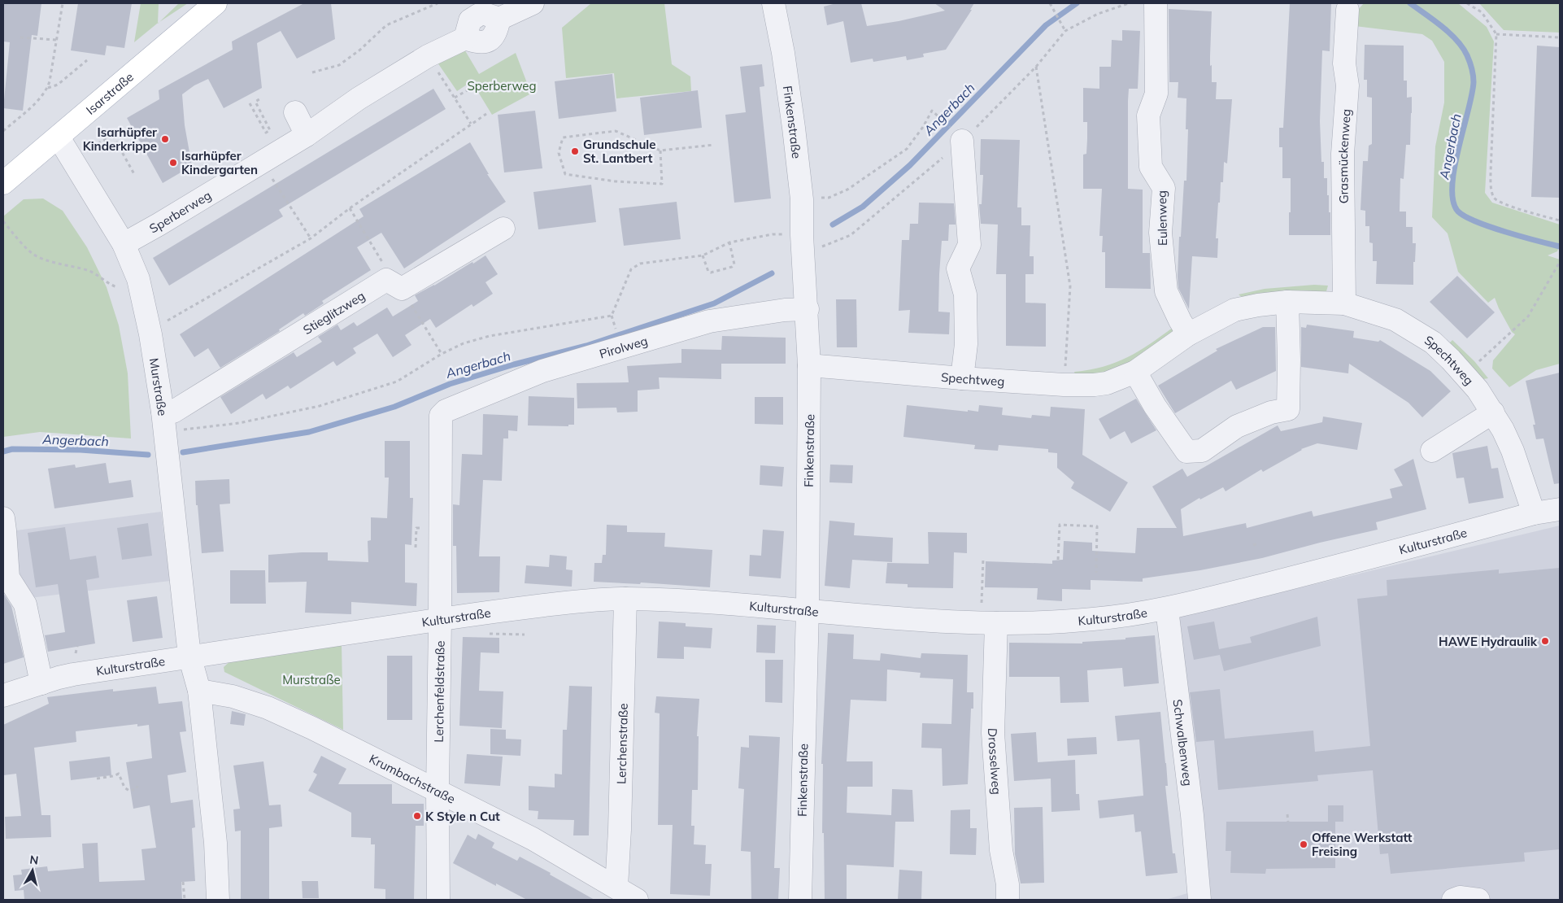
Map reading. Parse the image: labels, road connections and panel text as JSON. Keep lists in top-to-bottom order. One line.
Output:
{"streets":{"main road":["Isarstraße"],"street":["Finkenstraße","Grasmückenweg","Sperberweg","Eulenweg","Stieglitzweg","Pirolweg","Spechtweg","Murstraße","Kulturstraße","Lerchenfeldstraße","Lerchenstraße","Schwalbenweg","Drosselweg","Krumbachstraße"]},"crossings":[["Isarstraße","Murstraße"],["Finkenstraße","Pirolweg"],["Finkenstraße","Spechtweg"],["Finkenstraße","Kulturstraße"],["Grasmückenweg","Spechtweg"],["Sperberweg","Murstraße"],["Eulenweg","Spechtweg"],["Stieglitzweg","Murstraße"],["Pirolweg","Lerchenfeldstraße"],["Spechtweg","Kulturstraße"],["Murstraße","Kulturstraße"],["Murstraße","Krumbachstraße"],["Kulturstraße","Lerchenfeldstraße"],["Kulturstraße","Lerchenstraße"],["Kulturstraße","Schwalbenweg"],["Kulturstraße","Drosselweg"],["Lerchenfeldstraße","Krumbachstraße"],["Lerchenstraße","Krumbachstraße"]],"water":["Angerbach"],"parks":["Sperberweg","Murstraße"],"places":["Isarhüpfer Kinderkrippe","Grundschule St. Lantbert","Isarhüpfer Kindergarten","HAWE Hydraulik","K Style n Cut","Offene Werkstatt Freising"],"north":"top"}
